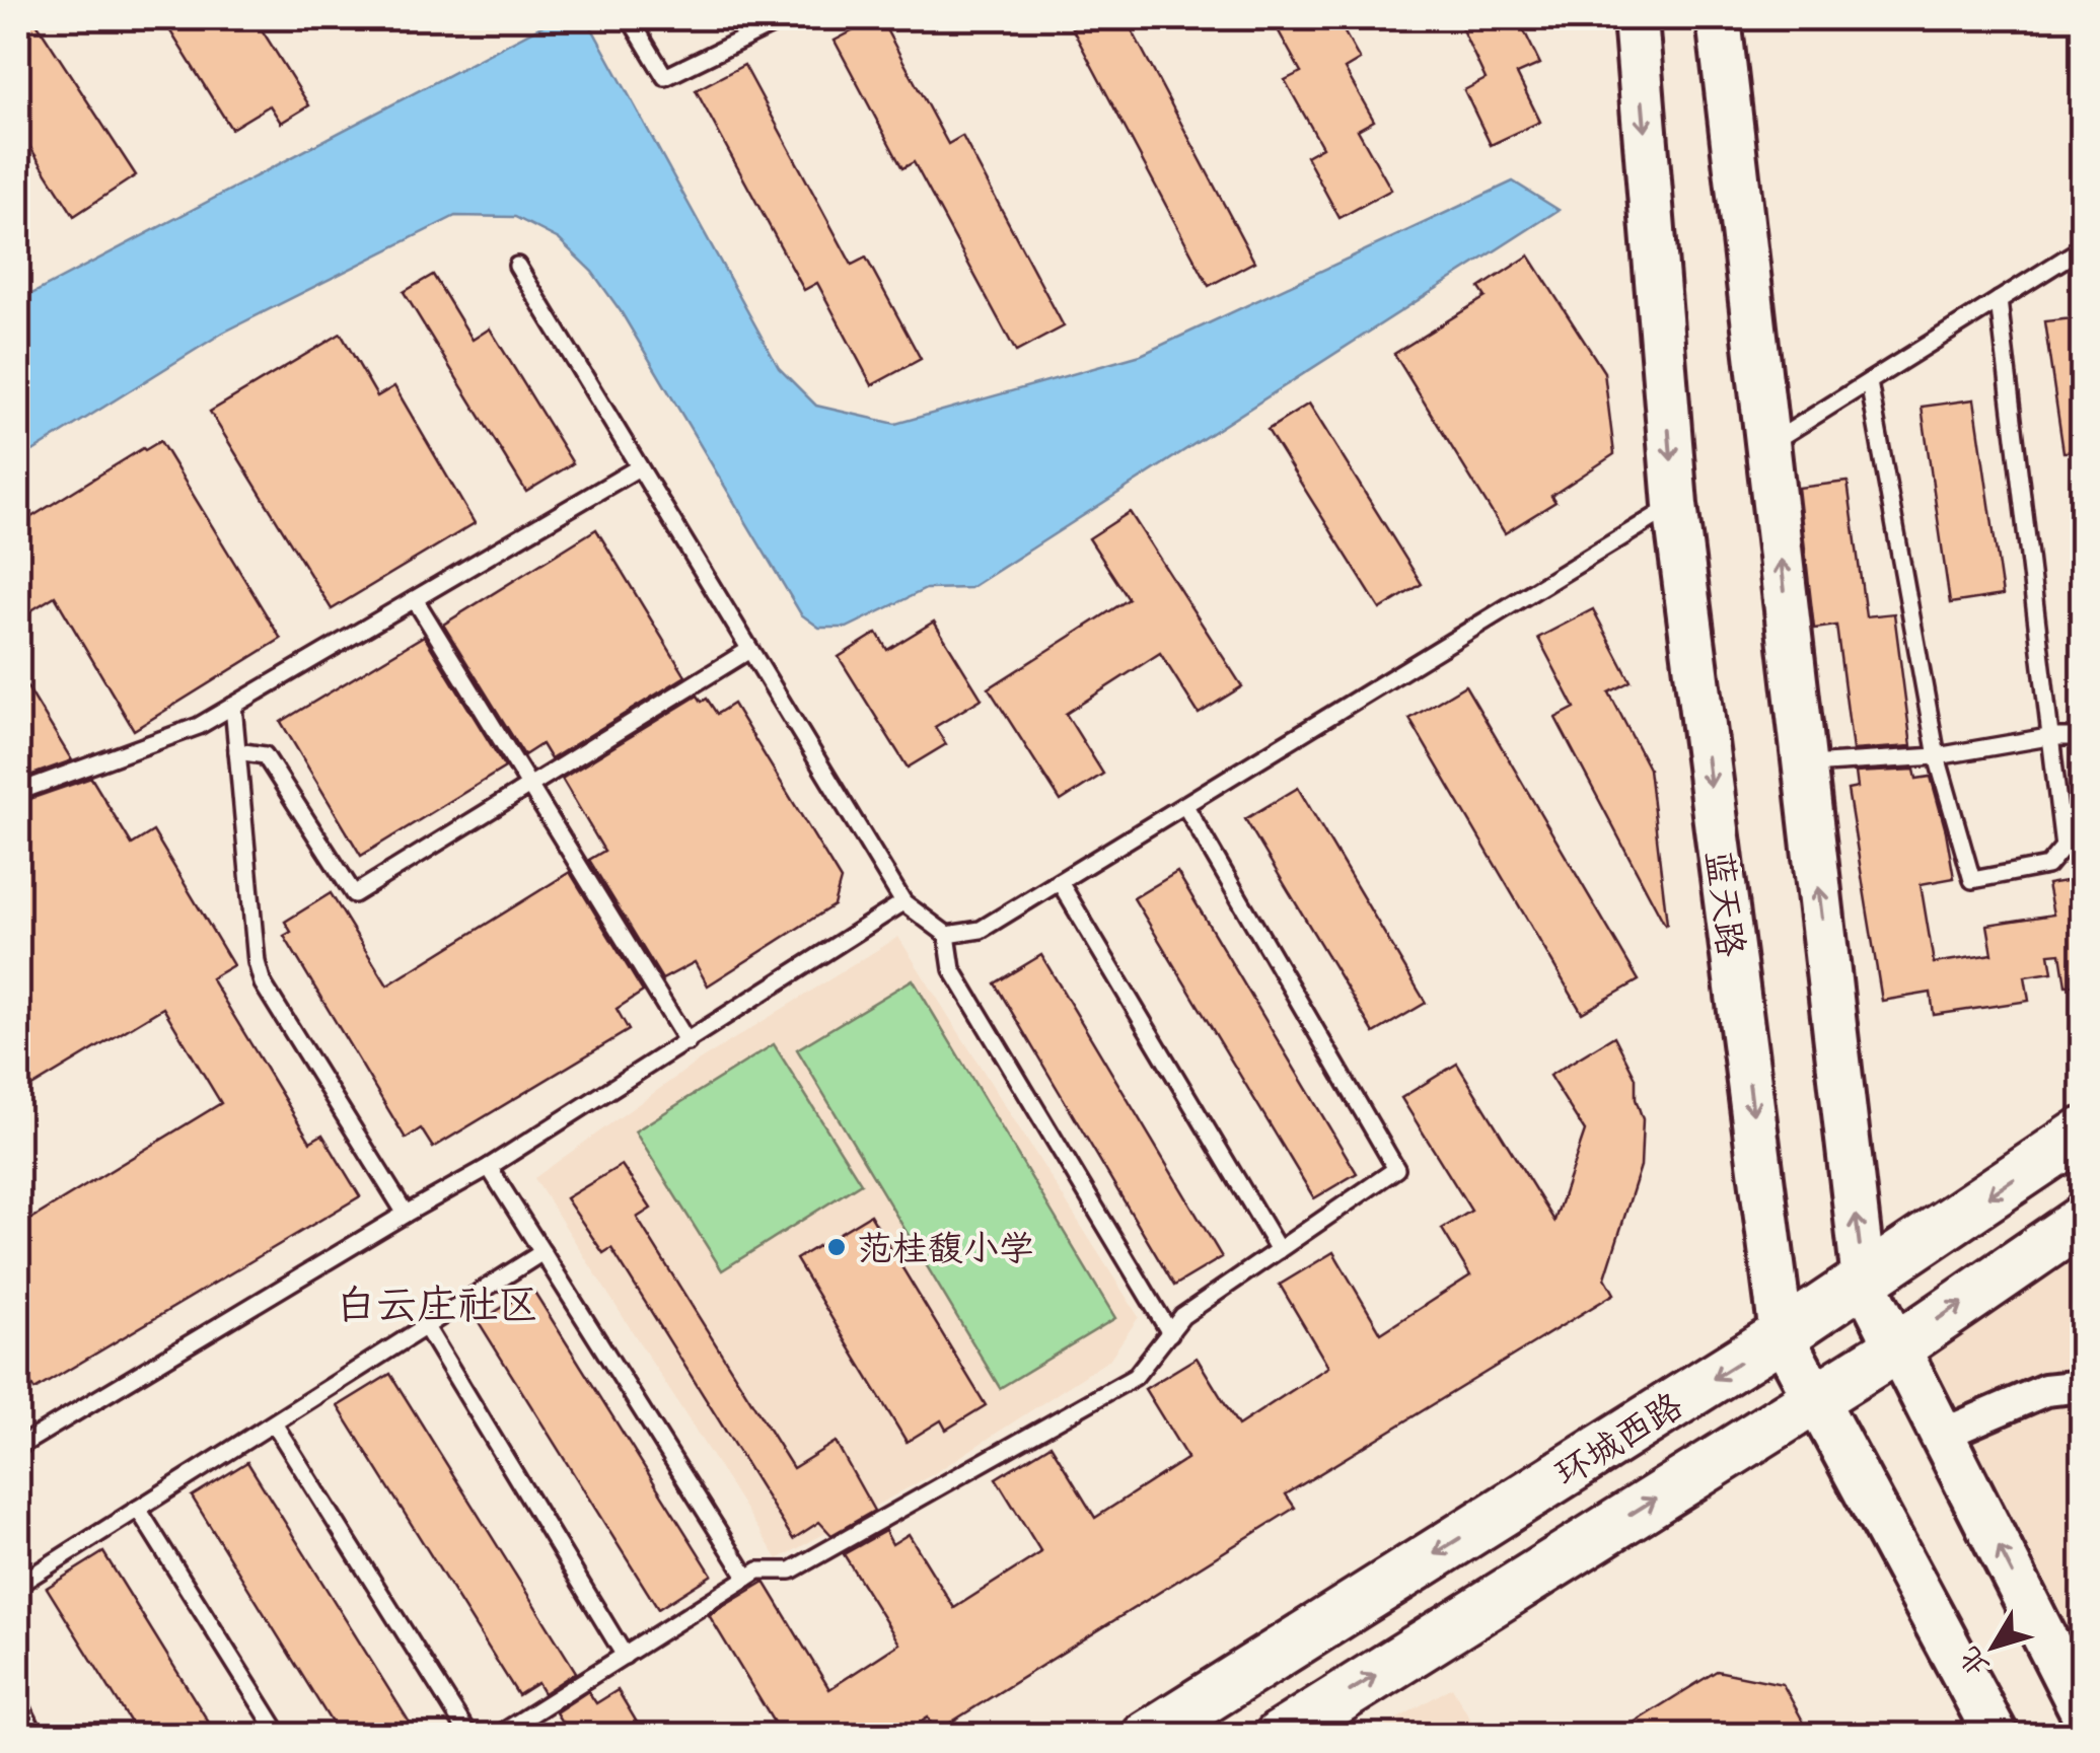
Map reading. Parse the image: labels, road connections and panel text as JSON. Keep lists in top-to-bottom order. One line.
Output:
{"streets":{"main road":["环城西路"],"street":["蓝天路"]},"crossings":[["蓝天路","环城西路"]],"districts":["白云庄社区"],"places":["范桂馥小学"],"north":"bottom left"}
